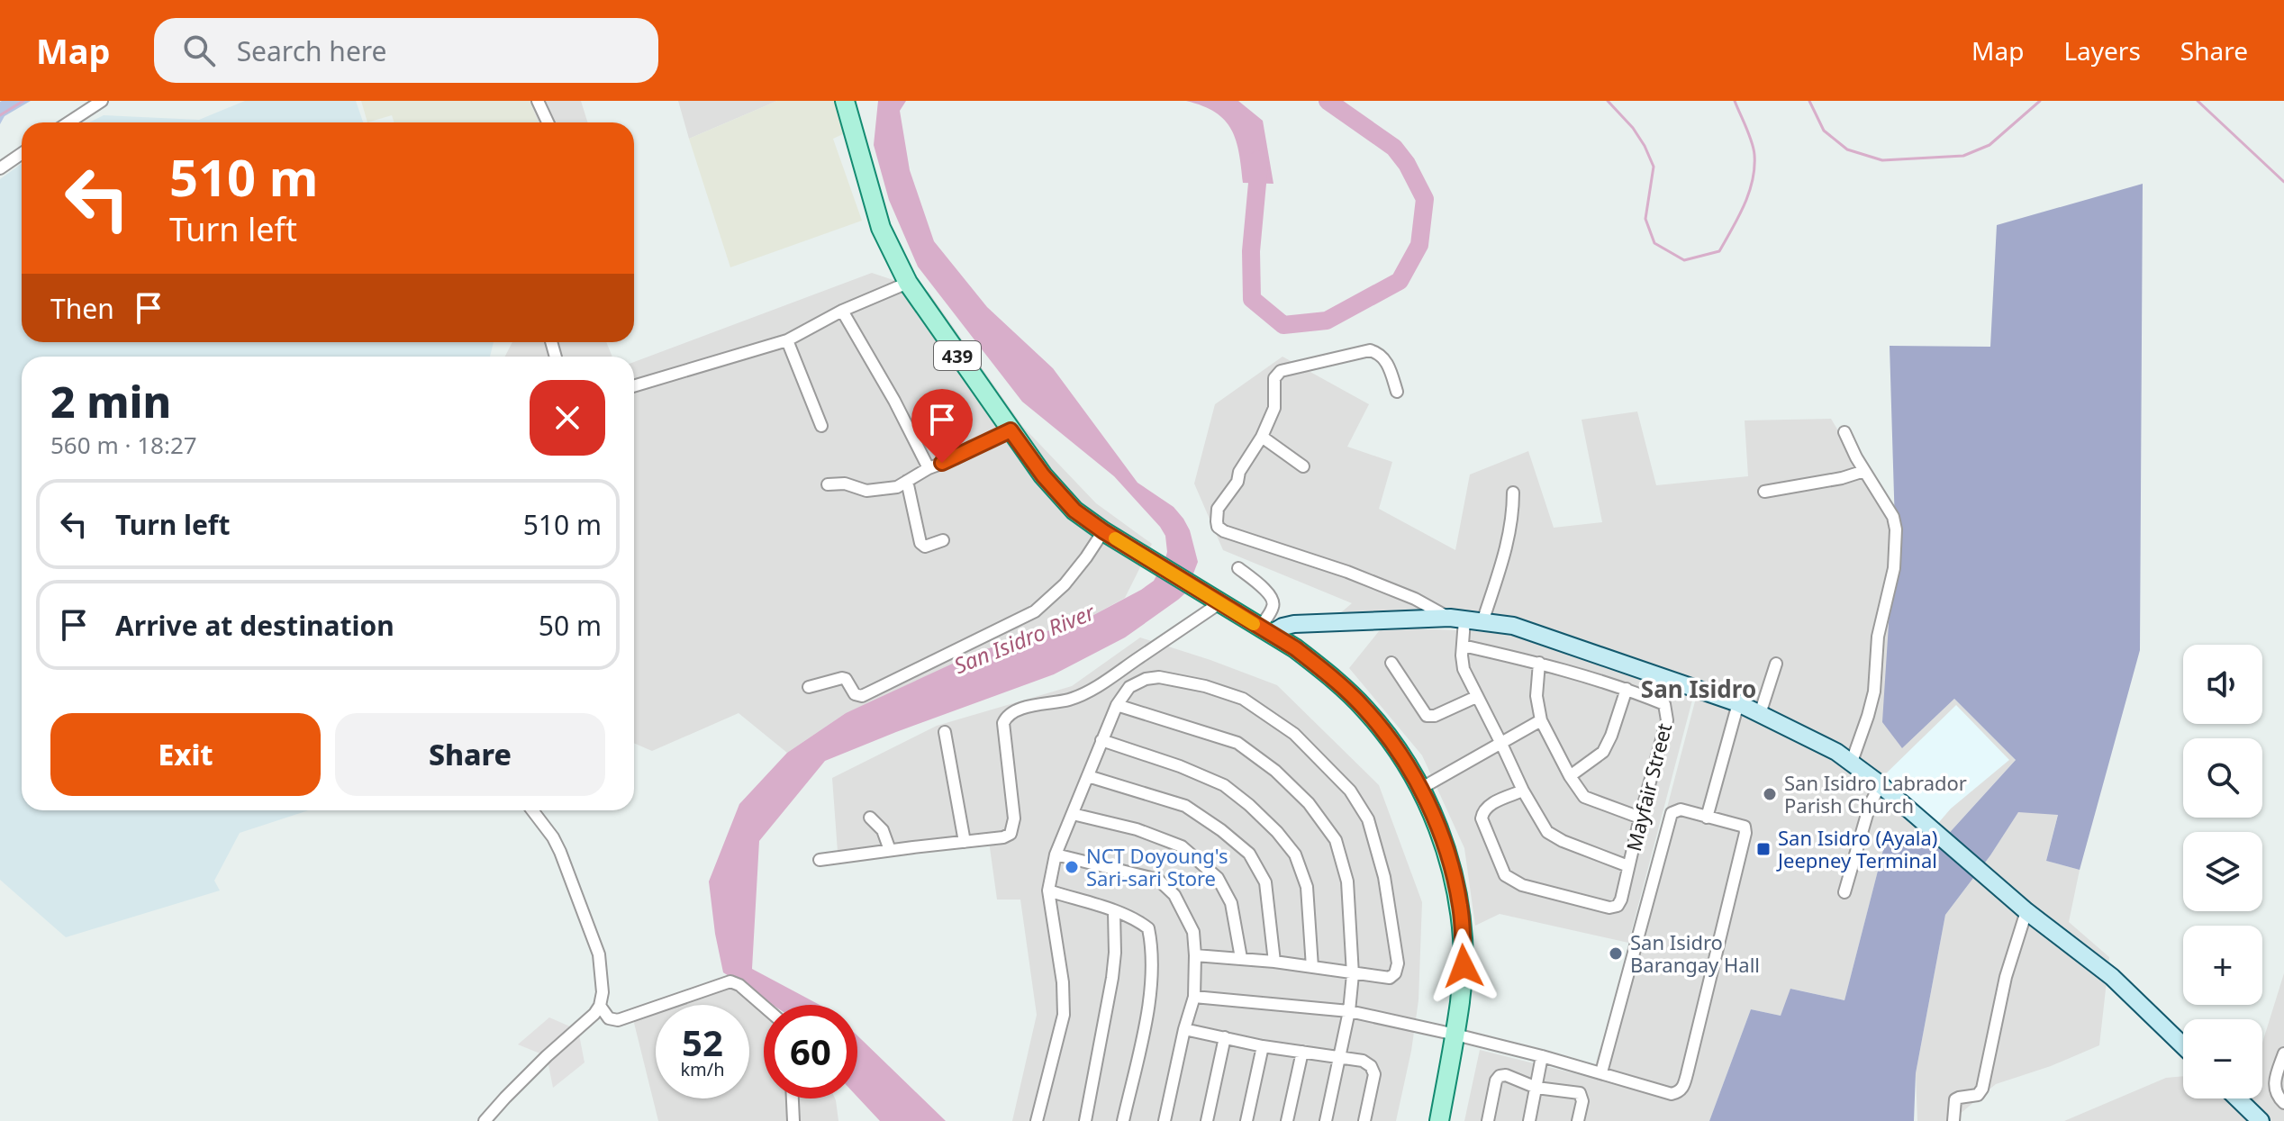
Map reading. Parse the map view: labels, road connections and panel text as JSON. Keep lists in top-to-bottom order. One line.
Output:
{"streets":{"main road":["439"],"street":["Mayfair Street"]},"districts":["San Isidro"],"water":["San Isidro River"],"places":{"other":["San Isidro Labrador Parish Church","NCT Doyoung's Sari-sari Store","San Isidro Barangay Hall"],"transit":["San Isidro (Ayala) Jeepney Terminal"]},"page":{"header":"Map","search":"Search here","nav":["Map","Layers","Share"],"turn":["510 m","Turn left"],"then":"Then","heading":["2 min","560 m · 18:27"],"list":[{"name":"Turn left","value":"510 m"},{"name":"Arrive at destination","value":"50 m"}],"map_buttons":["+","−"],"buttons":["Exit","Share"],"speed":"52 km/h","limit":"60"}}
